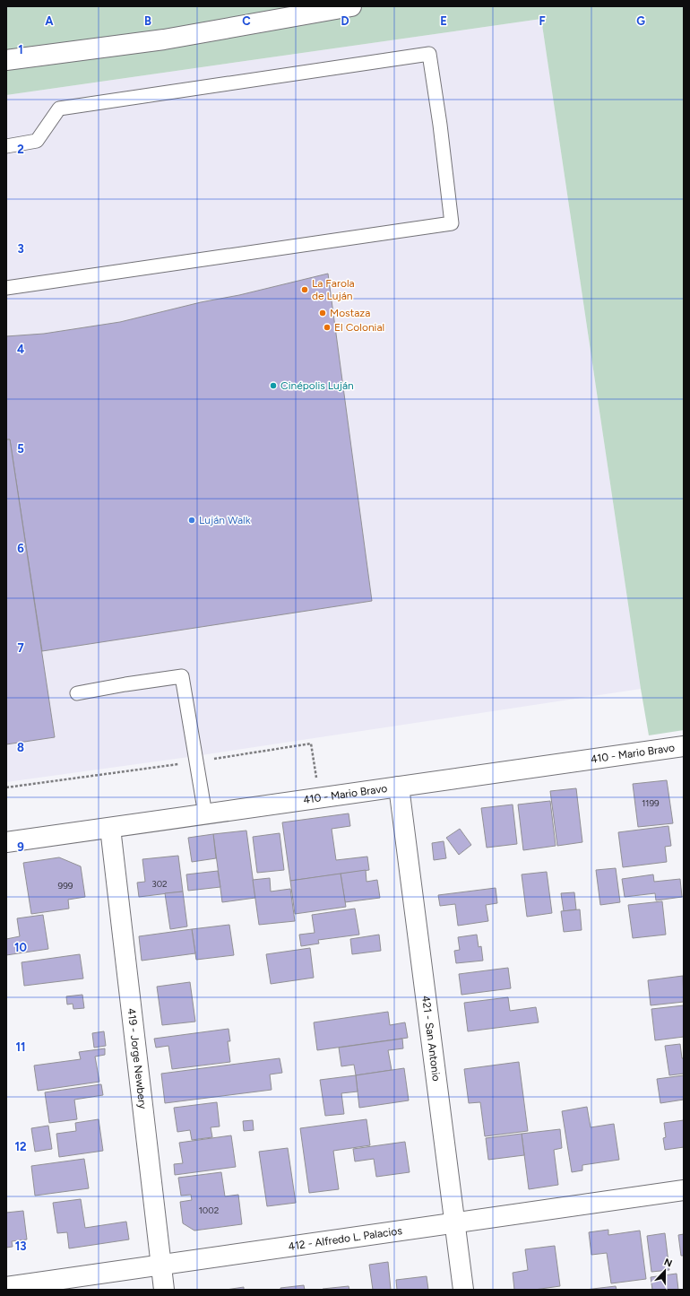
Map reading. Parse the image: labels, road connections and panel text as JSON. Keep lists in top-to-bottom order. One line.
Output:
{"streets":{"street":["410 - Mario Bravo","421 - San Antonio","419 - Jorge Newbery","412 - Alfredo L. Palacios"]},"crossings":[["410 - Mario Bravo","421 - San Antonio"],["410 - Mario Bravo","419 - Jorge Newbery"],["421 - San Antonio","412 - Alfredo L. Palacios"],["419 - Jorge Newbery","412 - Alfredo L. Palacios"]],"places":["La Farola de Luján","Mostaza","El Colonial","Cinépolis Luján","Luján Walk"],"house_numbers":["1199","302","999","1002"],"north":"top","grid":{"columns":["A","B","C","D","E","F","G"],"rows":["1","2","3","4","5","6","7","8","9","10","11","12","13"]}}
